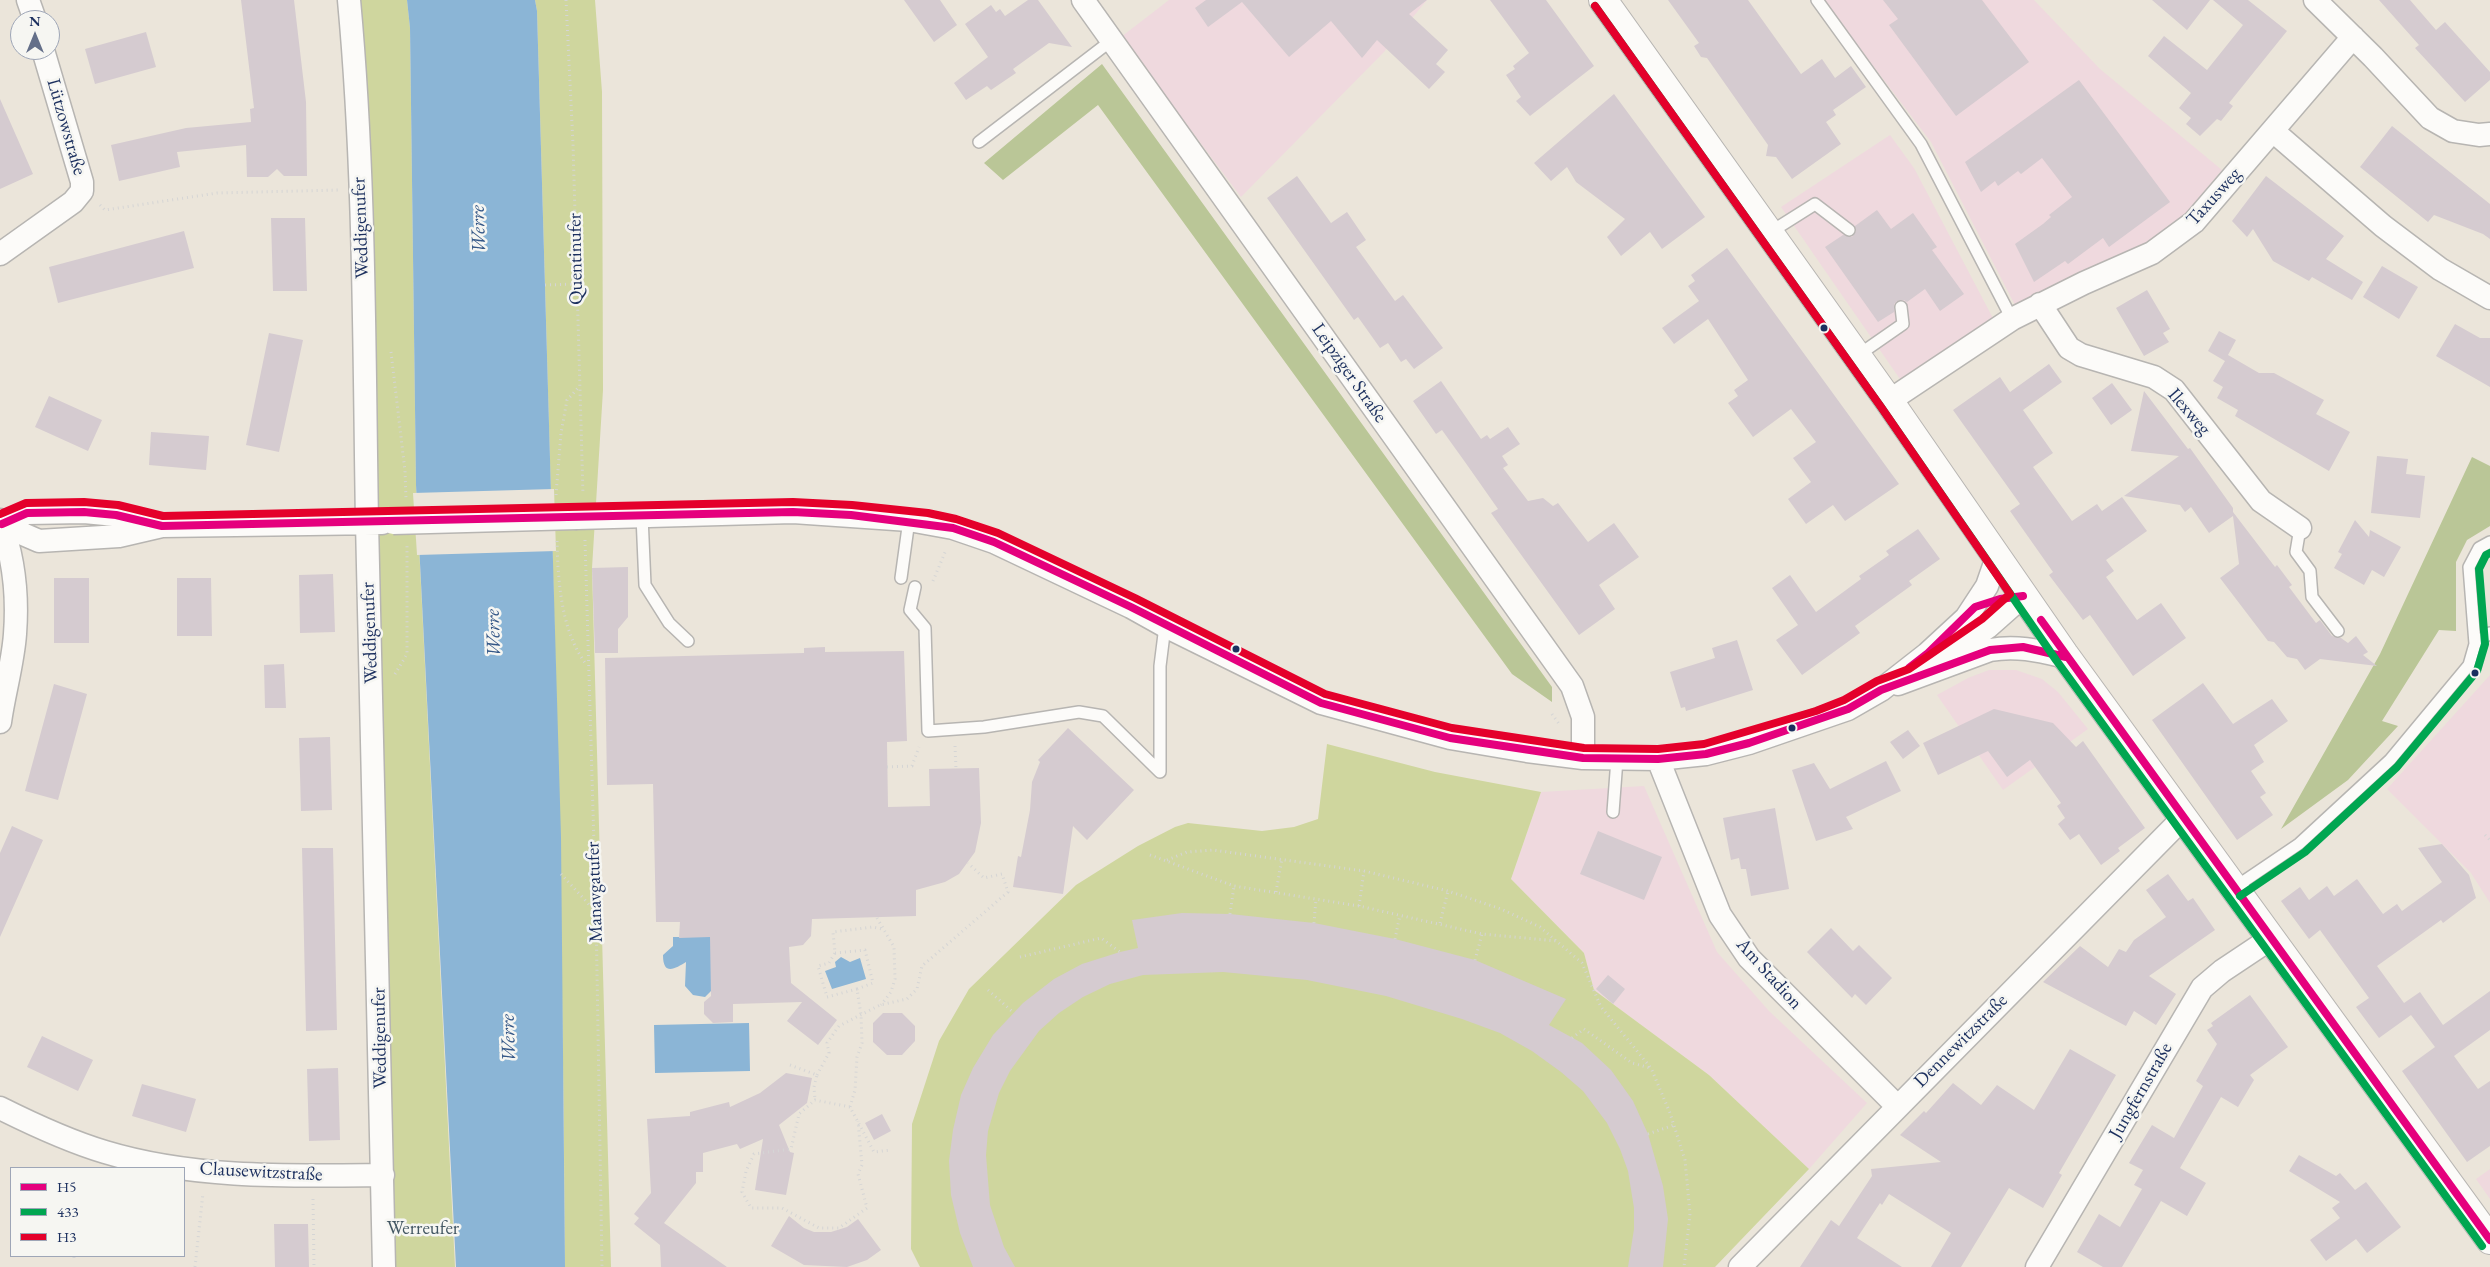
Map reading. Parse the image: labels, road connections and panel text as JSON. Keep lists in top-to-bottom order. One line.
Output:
{"streets":{"street":["Lützowstraße","Taxusweg","Weddigenufer","Leipziger Straße","Ilexweg","Am Stadion","Dennewitzstraße","Jungfernstraße","Clausewitzstraße"],"path":["Quentinufer","Manavgatufer"]},"crossings":[["Taxusweg","Ilexweg"],["Weddigenufer","Clausewitzstraße"],["Quentinufer","Manavgatufer"],["Am Stadion","Dennewitzstraße"]],"water":["Werre"],"parks":["Werreufer"],"lines":["transit line 433","transit line H3","transit line H5"],"legend":["H5","433","H3"],"north":"top"}
